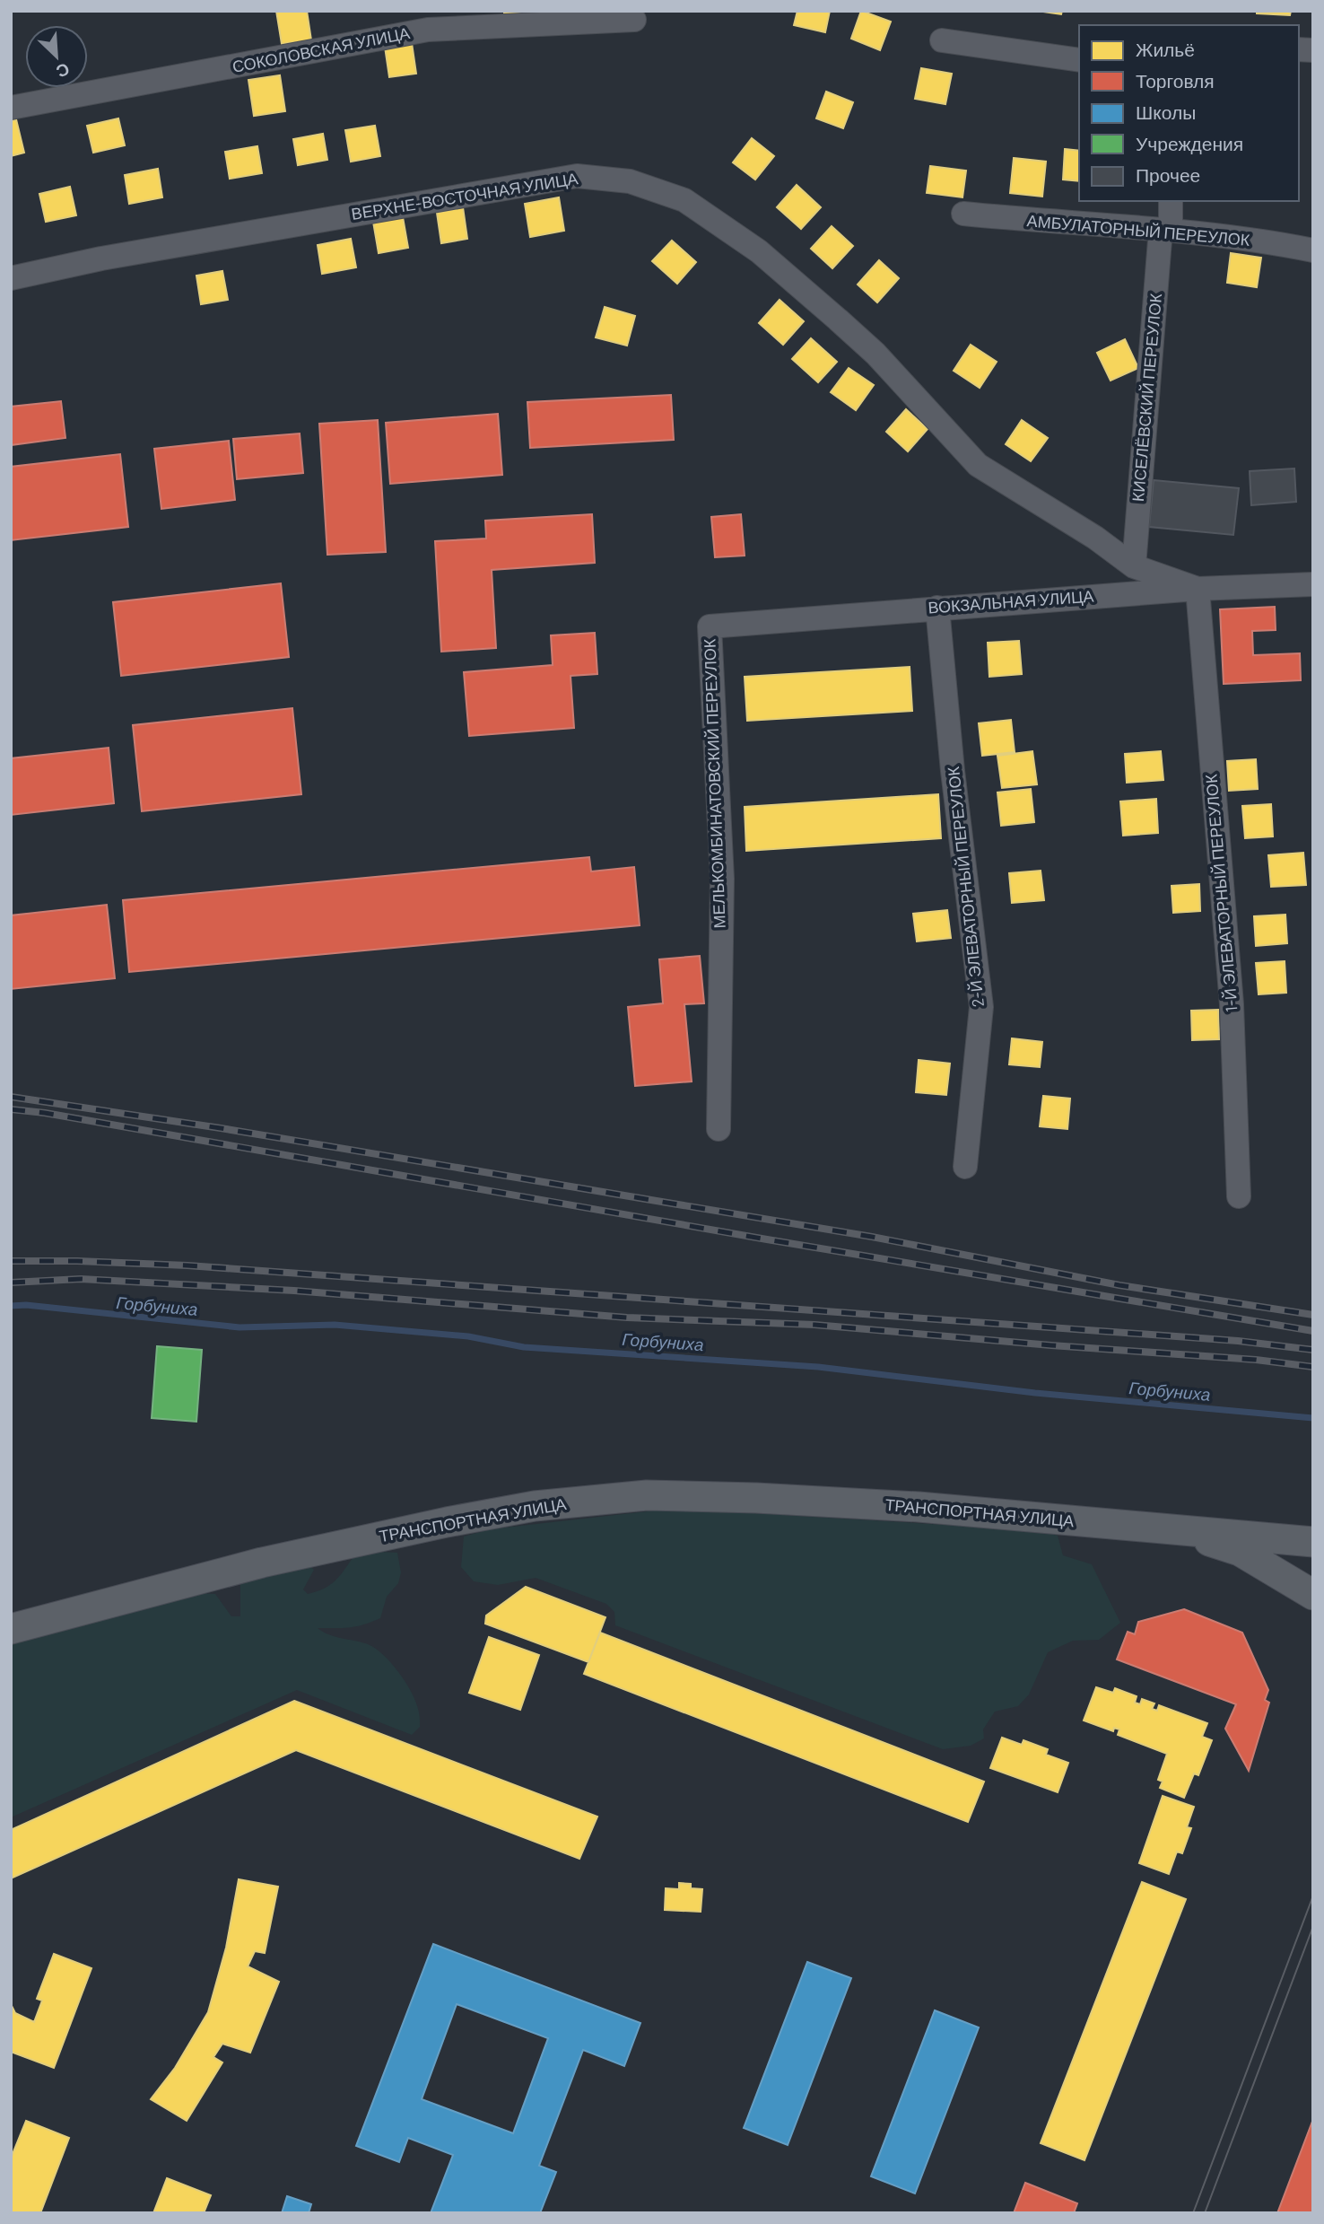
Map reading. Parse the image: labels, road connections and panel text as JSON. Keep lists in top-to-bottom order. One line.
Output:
{"streets":{"main road":["ТРАНСПОРТНАЯ УЛИЦА"],"street":["СОКОЛОВСКАЯ УЛИЦА","ВЕРХНЕ-ВОСТОЧНАЯ УЛИЦА","АМБУЛАТОРНЫЙ ПЕРЕУЛОК","КИСЕЛЁВСКИЙ ПЕРЕУЛОК","ВОКЗАЛЬНАЯ УЛИЦА","МЕЛЬКОМБИНАТОВСКИЙ ПЕРЕУЛОК","2-Й ЭЛЕВАТОРНЫЙ ПЕРЕУЛОК","1-Й ЭЛЕВАТОРНЫЙ ПЕРЕУЛОК"]},"crossings":[["ВЕРХНЕ-ВОСТОЧНАЯ УЛИЦА","КИСЕЛЁВСКИЙ ПЕРЕУЛОК"],["ВЕРХНЕ-ВОСТОЧНАЯ УЛИЦА","ВОКЗАЛЬНАЯ УЛИЦА"],["ВЕРХНЕ-ВОСТОЧНАЯ УЛИЦА","1-Й ЭЛЕВАТОРНЫЙ ПЕРЕУЛОК"],["АМБУЛАТОРНЫЙ ПЕРЕУЛОК","КИСЕЛЁВСКИЙ ПЕРЕУЛОК"],["ВОКЗАЛЬНАЯ УЛИЦА","МЕЛЬКОМБИНАТОВСКИЙ ПЕРЕУЛОК"],["ВОКЗАЛЬНАЯ УЛИЦА","2-Й ЭЛЕВАТОРНЫЙ ПЕРЕУЛОК"],["ВОКЗАЛЬНАЯ УЛИЦА","1-Й ЭЛЕВАТОРНЫЙ ПЕРЕУЛОК"]],"water":["Горбуниха"],"legend":["Жильё","Торговля","Школы","Учреждения","Прочее"],"north":"bottom right"}
